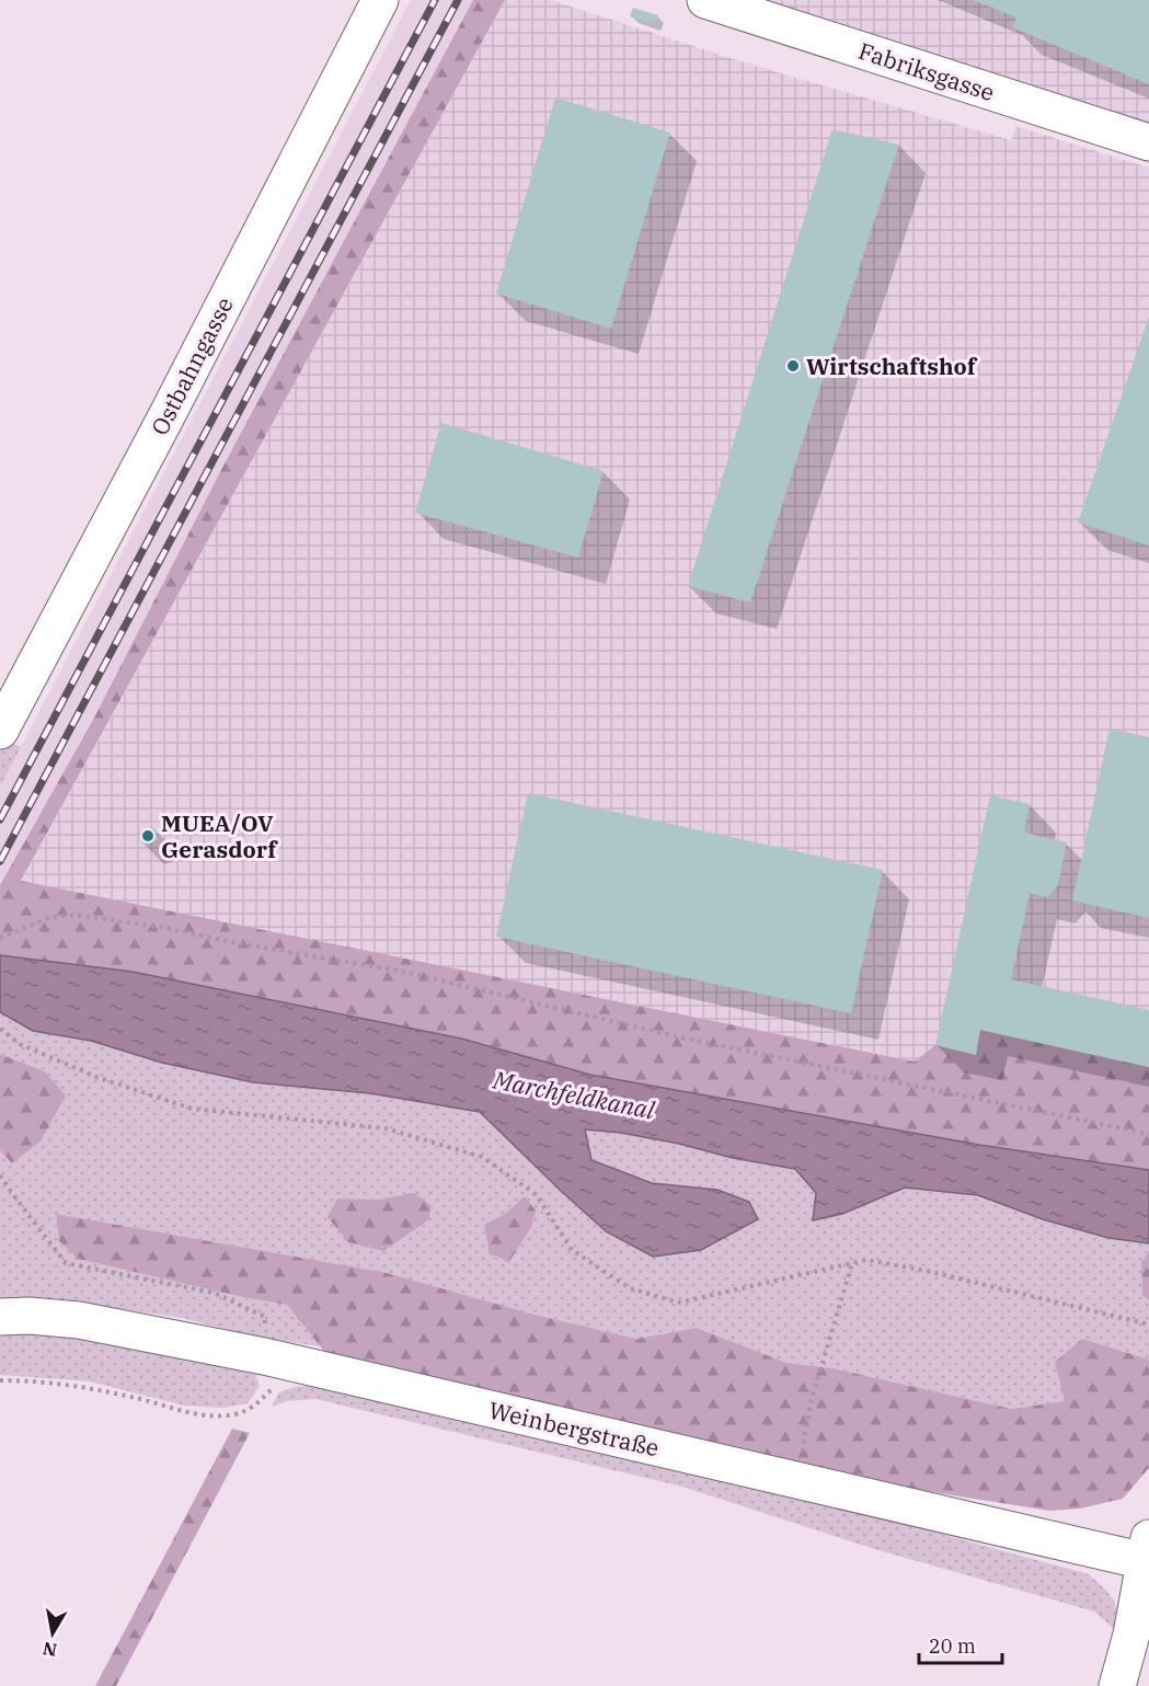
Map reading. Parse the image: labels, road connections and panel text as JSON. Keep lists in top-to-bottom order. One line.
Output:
{"streets":{"street":["Fabriksgasse","Ostbahngasse","Weinbergstraße"]},"water":["Marchfeldkanal"],"places":["Wirtschaftshof","MUEA/OV Gerasdorf"],"scale_bar":"20 m","north":"bottom"}
